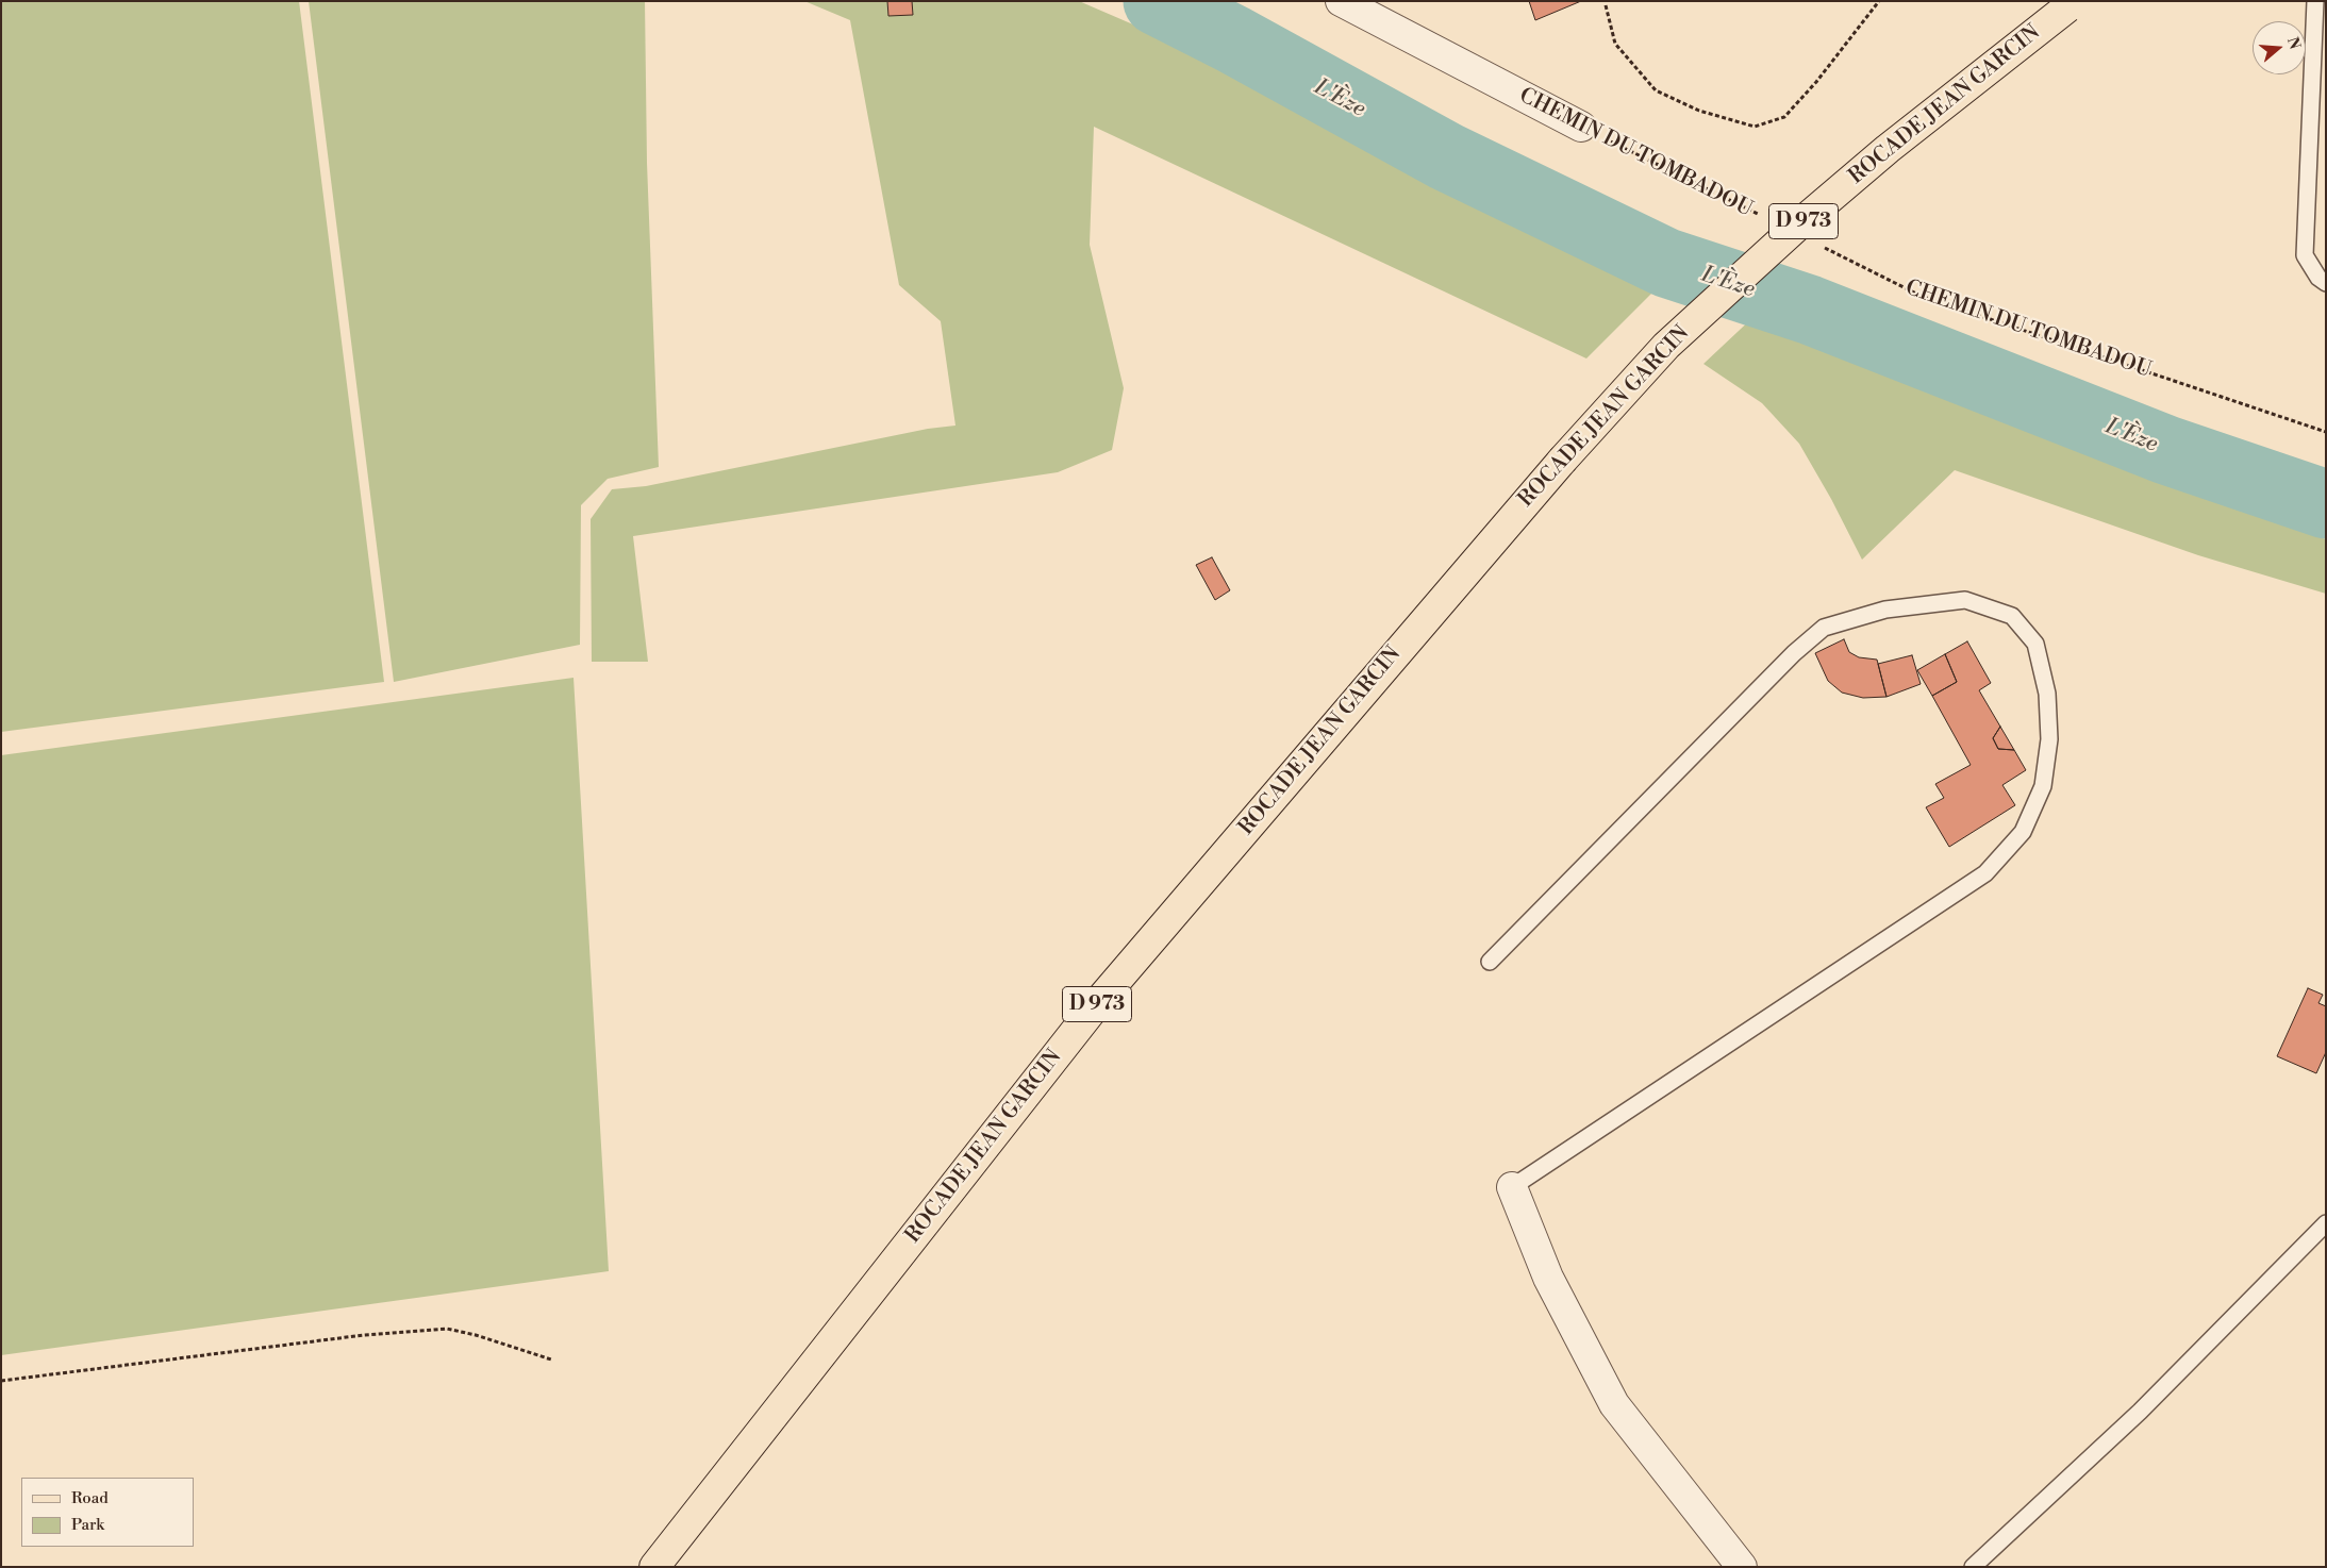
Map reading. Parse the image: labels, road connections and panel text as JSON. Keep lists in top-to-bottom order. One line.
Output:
{"streets":{"main road":["ROCADE JEAN GARCIN","D 973"],"street":["CHEMIN DU TOMBADOU"]},"water":["L'Èze"],"legend":["Road","Park"],"north":"right"}
